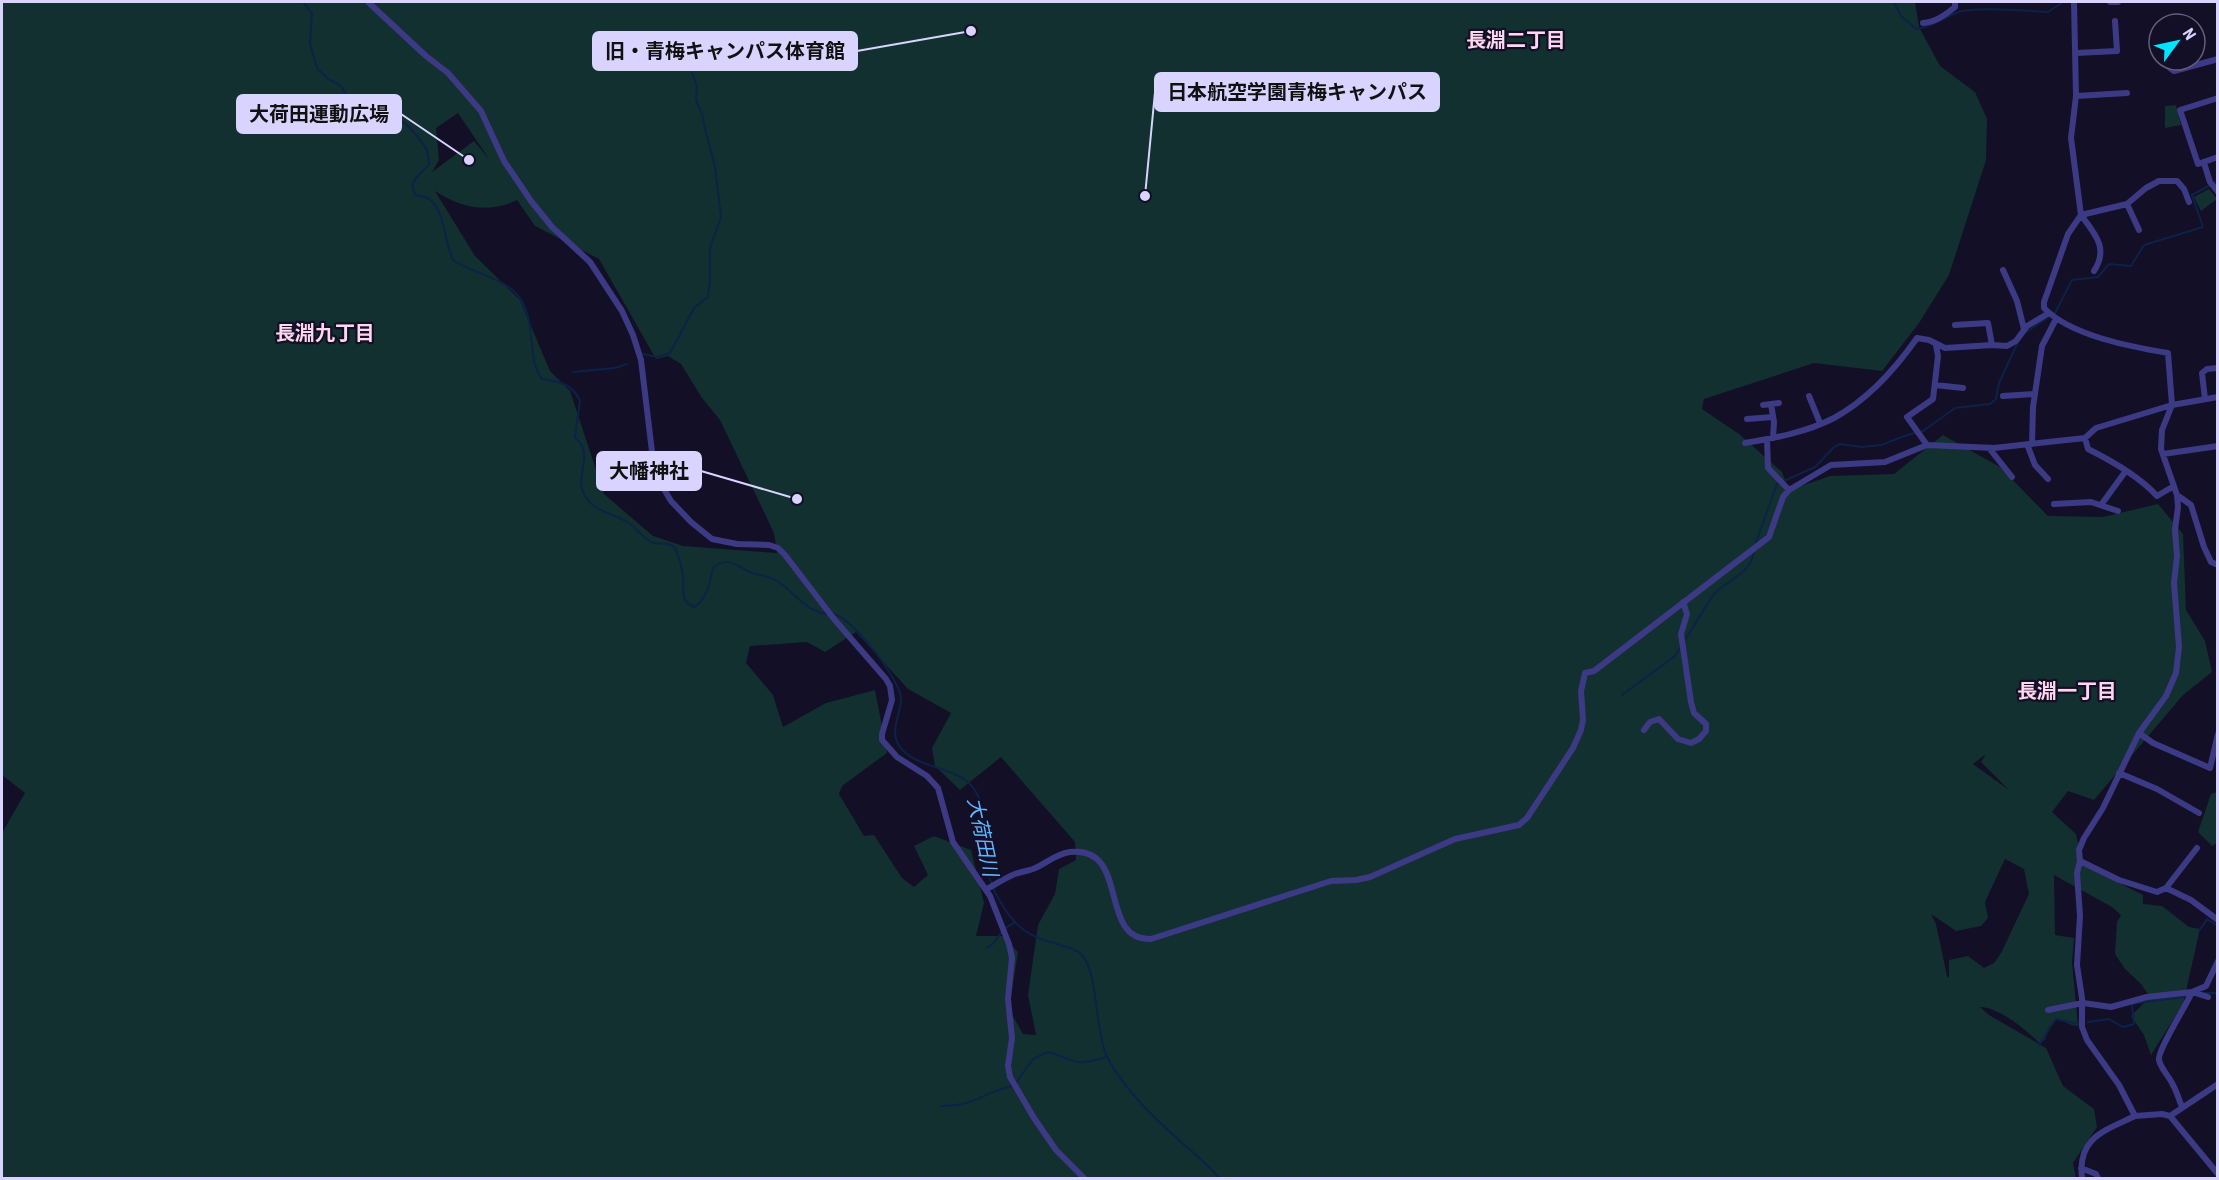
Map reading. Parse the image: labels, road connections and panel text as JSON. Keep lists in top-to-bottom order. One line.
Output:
{"districts":["長淵二丁目","長淵九丁目","長淵一丁目"],"water":["大荷田川"],"places":["旧・青梅キャンパス体育館","大荷田運動広場","日本航空学園青梅キャンパス","大幡神社"],"north":"top right"}
